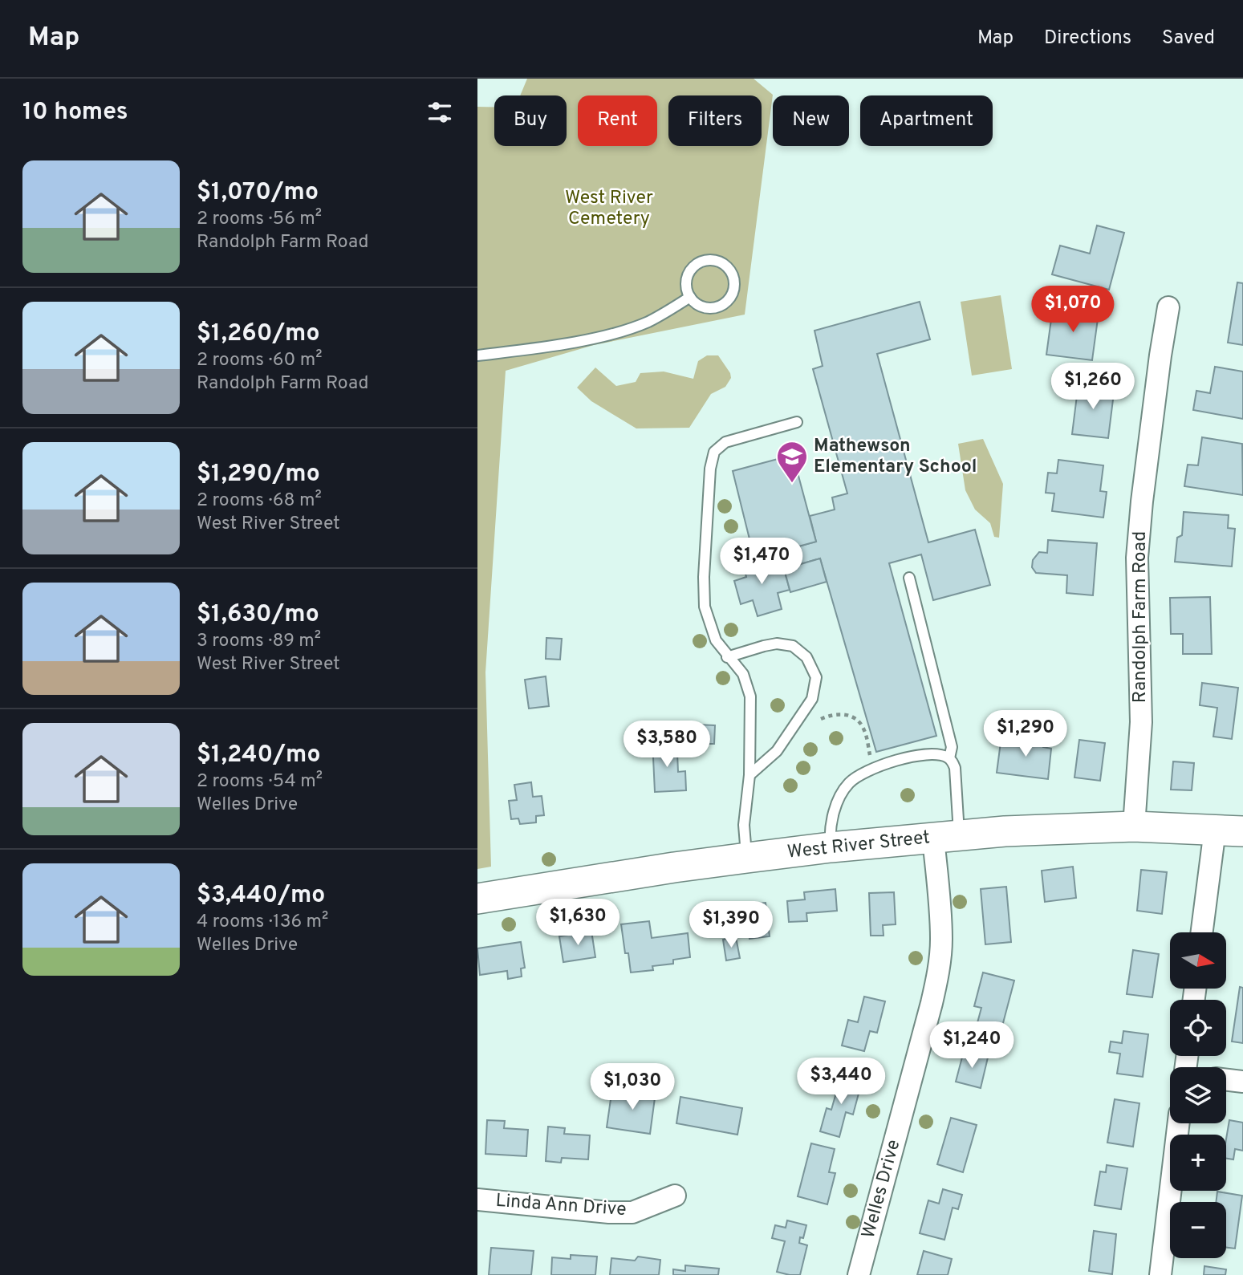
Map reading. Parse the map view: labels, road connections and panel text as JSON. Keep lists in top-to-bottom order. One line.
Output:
{"streets":{"street":["Randolph Farm Road","West River Street","Welles Drive","Linda Ann Drive"]},"crossings":[["Randolph Farm Road","West River Street"],["West River Street","Welles Drive"]],"parks":["West River Cemetery"],"places":{"school or university":["Mathewson Elementary School"]},"north":"right","page":{"header":"Map","nav":["Map","Directions","Saved"],"heading":"10 homes","chip":["Buy","Rent","Filters","New","Apartment"],"list":[{"name":"$1,070/mo","note":"2 rooms · 56 m² · Randolph Farm Road"},{"name":"$1,260/mo","note":"2 rooms · 60 m² · Randolph Farm Road"},{"name":"$1,290/mo","note":"2 rooms · 68 m² · West River Street"},{"name":"$1,630/mo","note":"3 rooms · 89 m² · West River Street"},{"name":"$1,240/mo","note":"2 rooms · 54 m² · Welles Drive"},{"name":"$3,440/mo","note":"4 rooms · 136 m² · Welles Drive"}],"price":["$1,070","$1,260","$1,470","$1,290","$3,580","$1,630","$1,390","$1,240","$3,440","$1,030"],"map_buttons":["+","−"]}}
